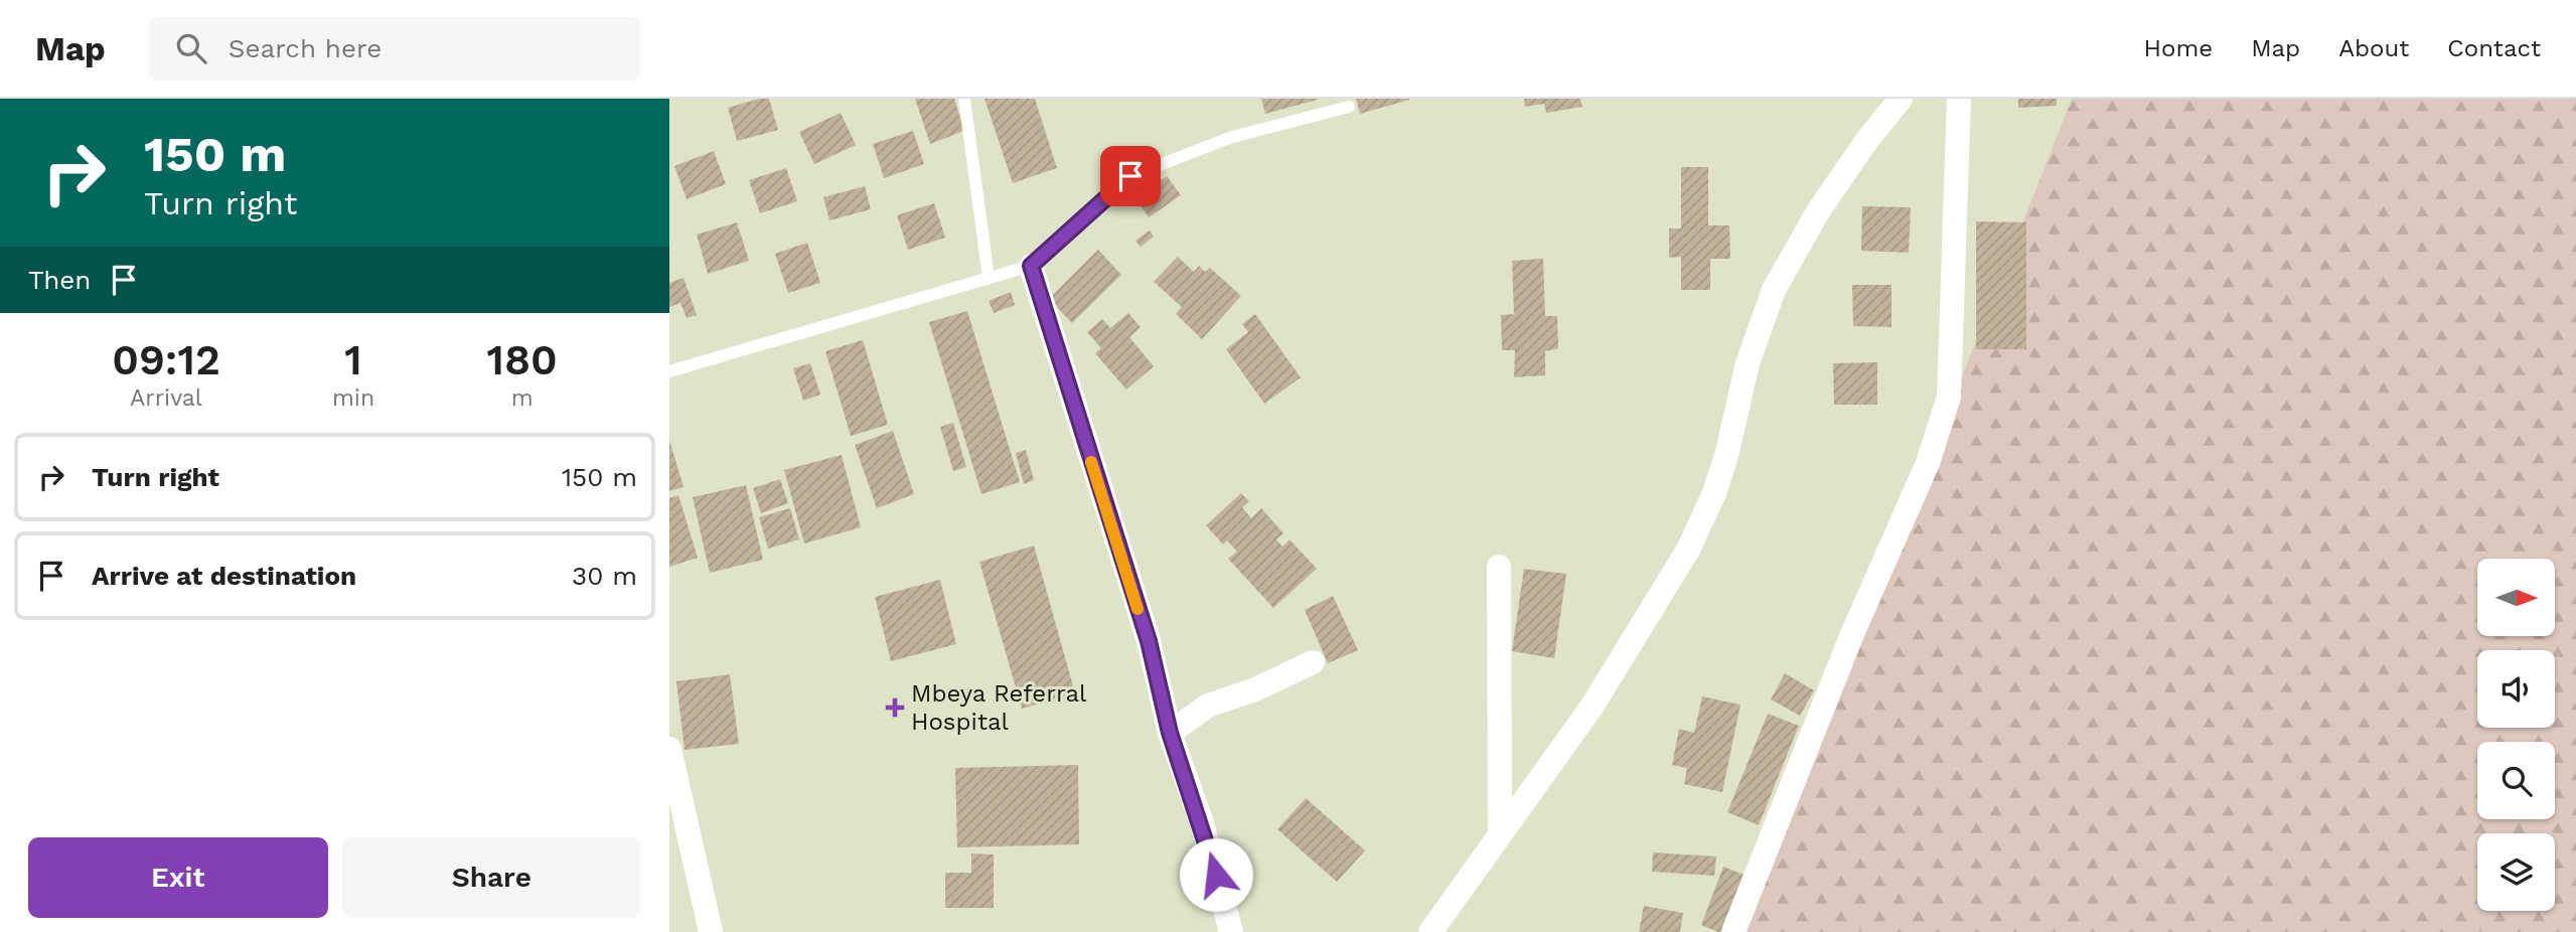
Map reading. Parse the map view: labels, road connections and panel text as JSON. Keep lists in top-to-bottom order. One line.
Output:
{"places":{"health":["Mbeya Referral Hospital"]},"north":"right","page":{"header":"Map","search":"Search here","nav":["Home","Map","About","Contact"],"turn":["150 m","Turn right"],"then":"Then","eta":["09:12","Arrival","1","min","180","m"],"list":[{"name":"Turn right","value":"150 m"},{"name":"Arrive at destination","value":"30 m"}],"buttons":["Exit","Share"]}}
